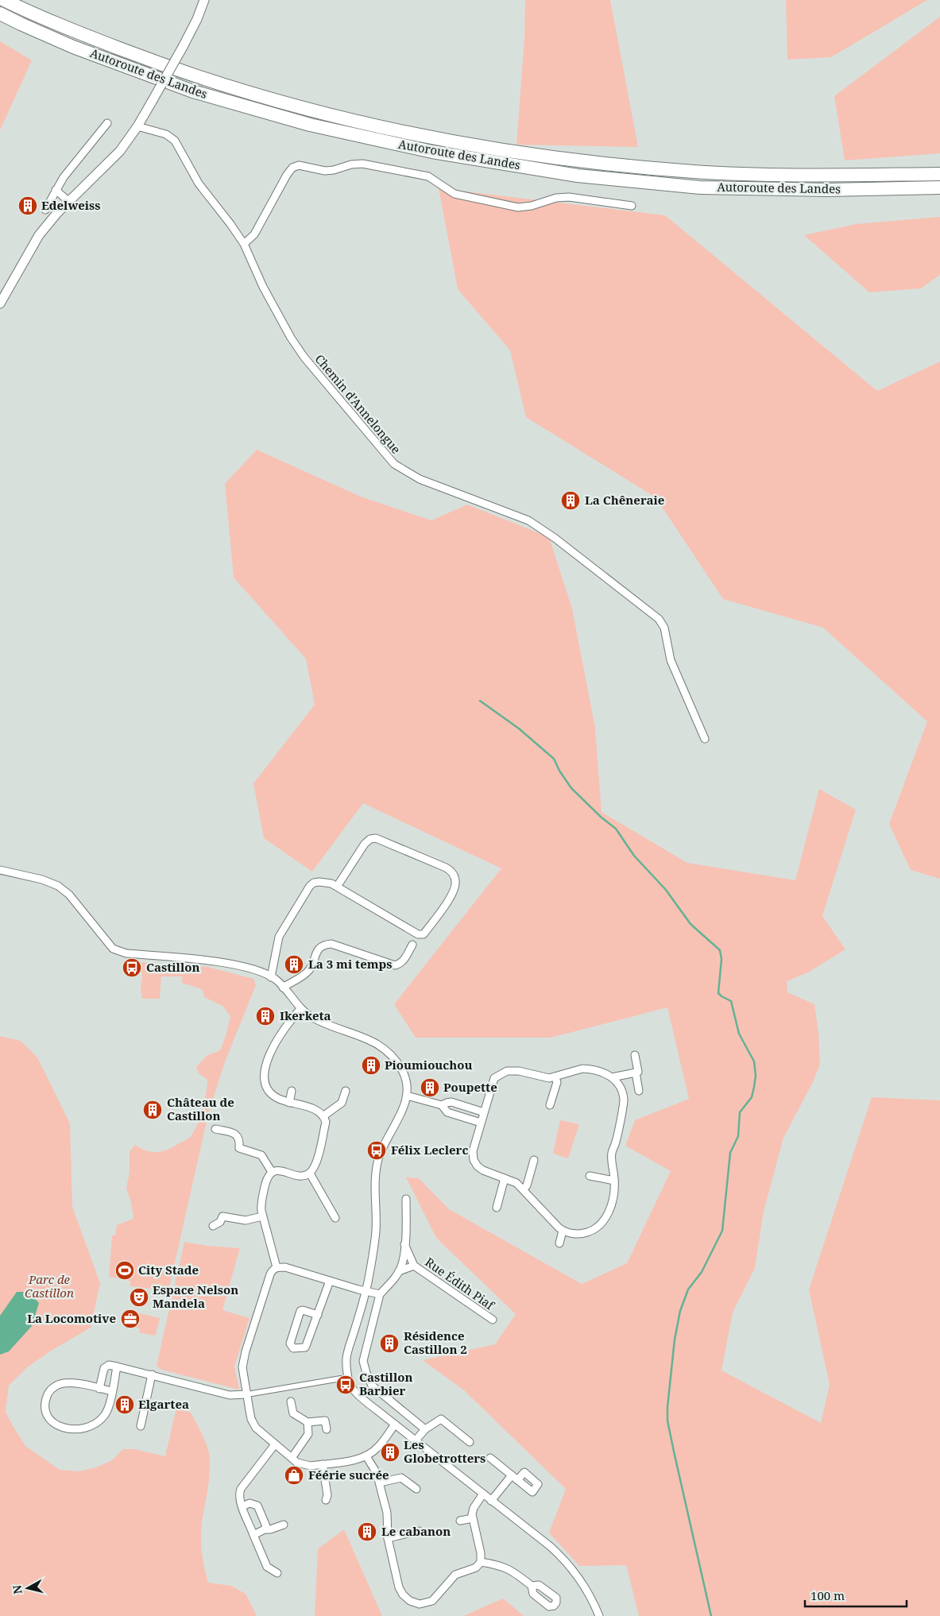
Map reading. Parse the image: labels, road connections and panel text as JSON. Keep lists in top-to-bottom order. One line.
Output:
{"streets":{"highway":["Autoroute des Landes"],"street":["Chemin d’Annelongue","Rue Édith Piaf"]},"parks":["Parc de Castillon"],"places":{"building":["Edelweiss","La Chêneraie","La 3 mi temps","Ikerketa","Pioumiouchou","Poupette","Château de Castillon","Résidence Castillon 2","Elgartea","Les Globetrotters","Le cabanon"],"bus stop":["Castillon","Félix Leclerc","Castillon Barbier"],"sports":["City Stade"],"theatre":["Espace Nelson Mandela"],"office":["La Locomotive"],"shop":["Féérie sucrée"]},"scale_bar":"100 m","north":"left"}
